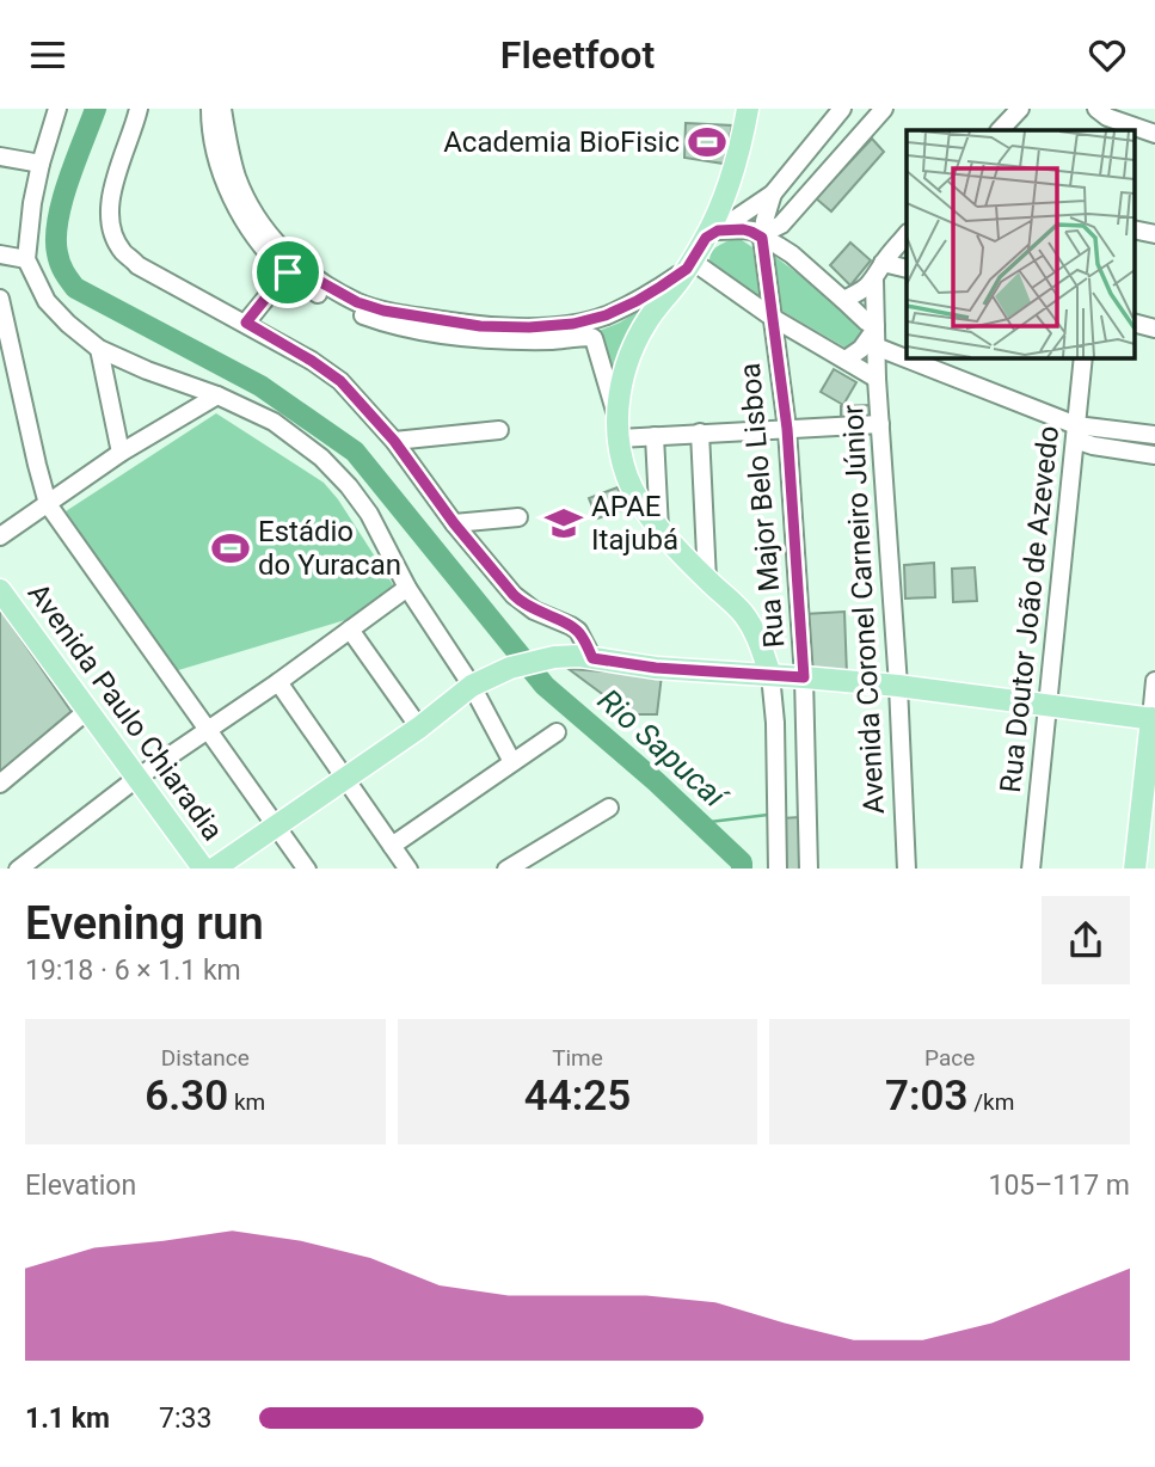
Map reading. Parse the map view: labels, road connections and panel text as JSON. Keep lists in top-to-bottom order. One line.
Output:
{"streets":{"main road":["Avenida Paulo Chiaradia"],"street":["Rua Major Belo Lisboa","Avenida Coronel Carneiro Júnior","Rua Doutor João de Azevedo"]},"water":["Rio Sapucaí"],"places":{"sports":["Academia BioFisic","Estádio do Yuracan"],"school or university":["APAE Itajubá"]},"page":{"header":"Fleetfoot","heading":["Evening run","19:18 · 6 × 1.1 km"],"stats":[["Distance","6.30 km"],["Time","44:25"],["Pace","7:03 /km"]],"chart":["Elevation","105–117 m"],"list":[{"name":"1.1 km","note":"7:33"}]}}
